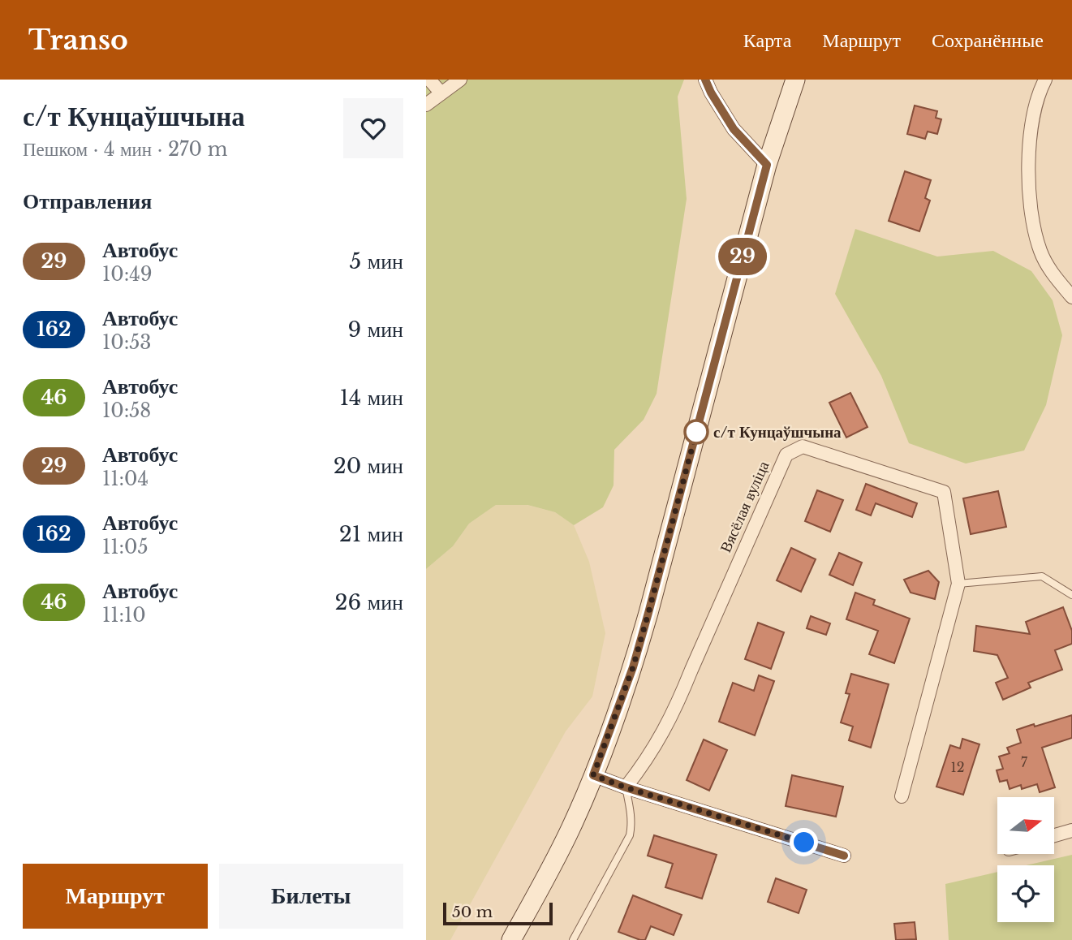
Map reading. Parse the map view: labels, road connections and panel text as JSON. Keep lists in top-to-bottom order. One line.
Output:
{"streets":{"street":["Вясёлая вуліца"]},"places":["с/т Кунцаўшчына"],"lines":["bus line 29"],"house_numbers":["7","12"],"scale_bar":"50 m","north":"right","page":{"header":"Transo","nav":["Карта","Маршрут","Сохранённые"],"heading":[["с/т Кунцаўшчына","Пешком · 4 мин · 270 m"],"Отправления"],"on_map":"29","list":[{"mark":"29","name":"Автобус","note":"10:49","value":"5 мин"},{"mark":"162","name":"Автобус","note":"10:53","value":"9 мин"},{"mark":"46","name":"Автобус","note":"10:58","value":"14 мин"},{"mark":"29","name":"Автобус","note":"11:04","value":"20 мин"},{"mark":"162","name":"Автобус","note":"11:05","value":"21 мин"},{"mark":"46","name":"Автобус","note":"11:10","value":"26 мин"}],"buttons":["Маршрут","Билеты"],"scale":"50 m"}}
